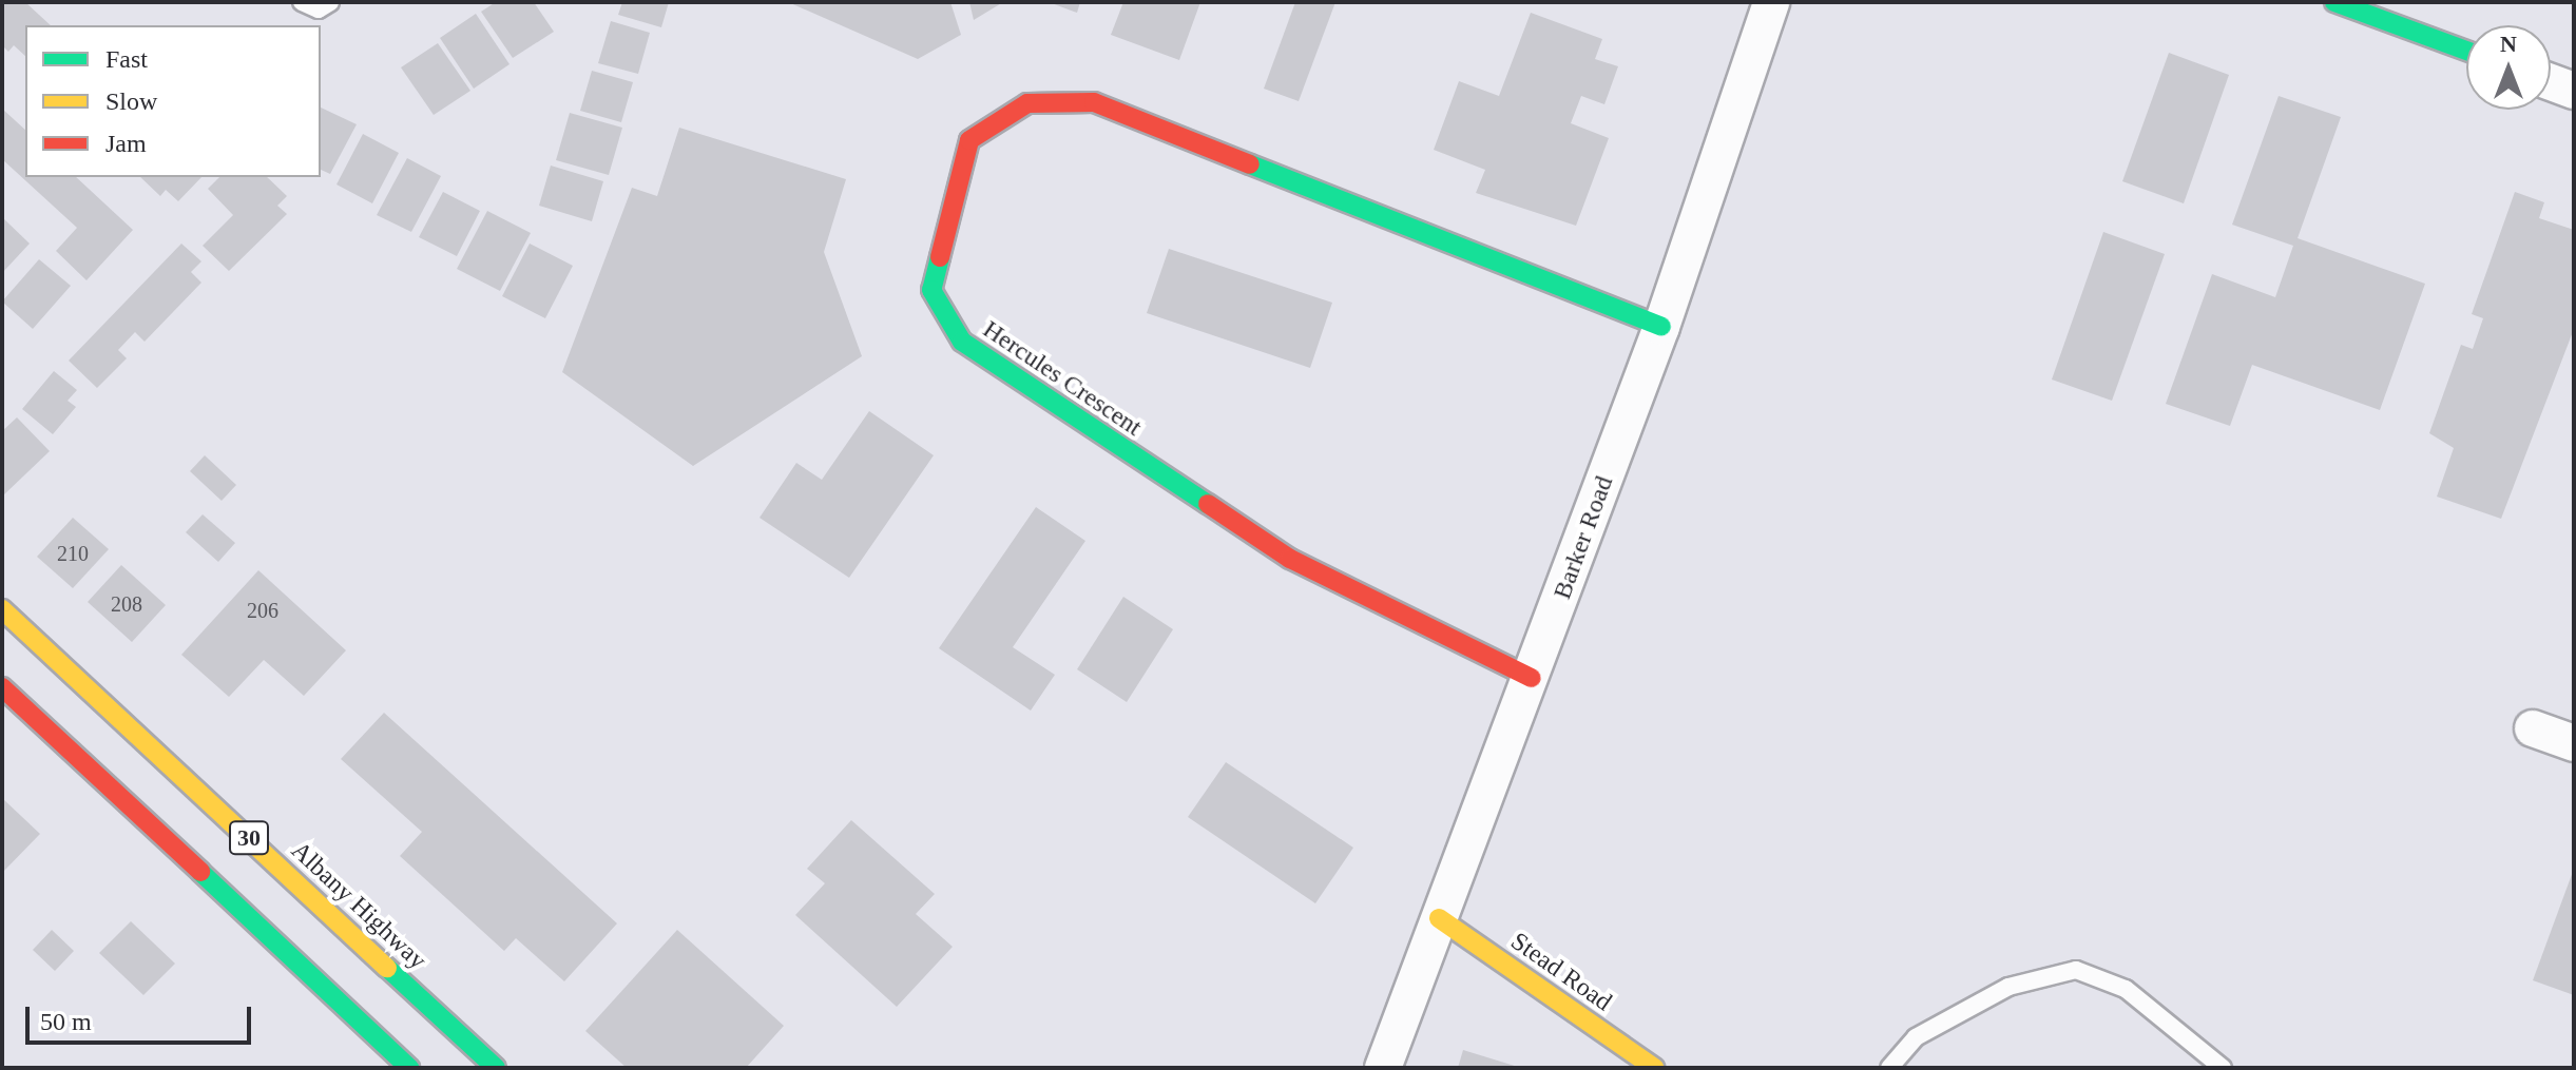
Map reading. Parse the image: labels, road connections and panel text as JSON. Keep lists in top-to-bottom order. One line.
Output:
{"streets":{"main road":["Hercules Crescent","30","Albany Highway","Stead Road"],"street":["Barker Road"]},"crossings":[["Hercules Crescent","Barker Road"],["Barker Road","Stead Road"]],"house_numbers":["210","208","206"],"legend":["Fast","Slow","Jam"],"scale_bar":"50 m","north":"top"}
